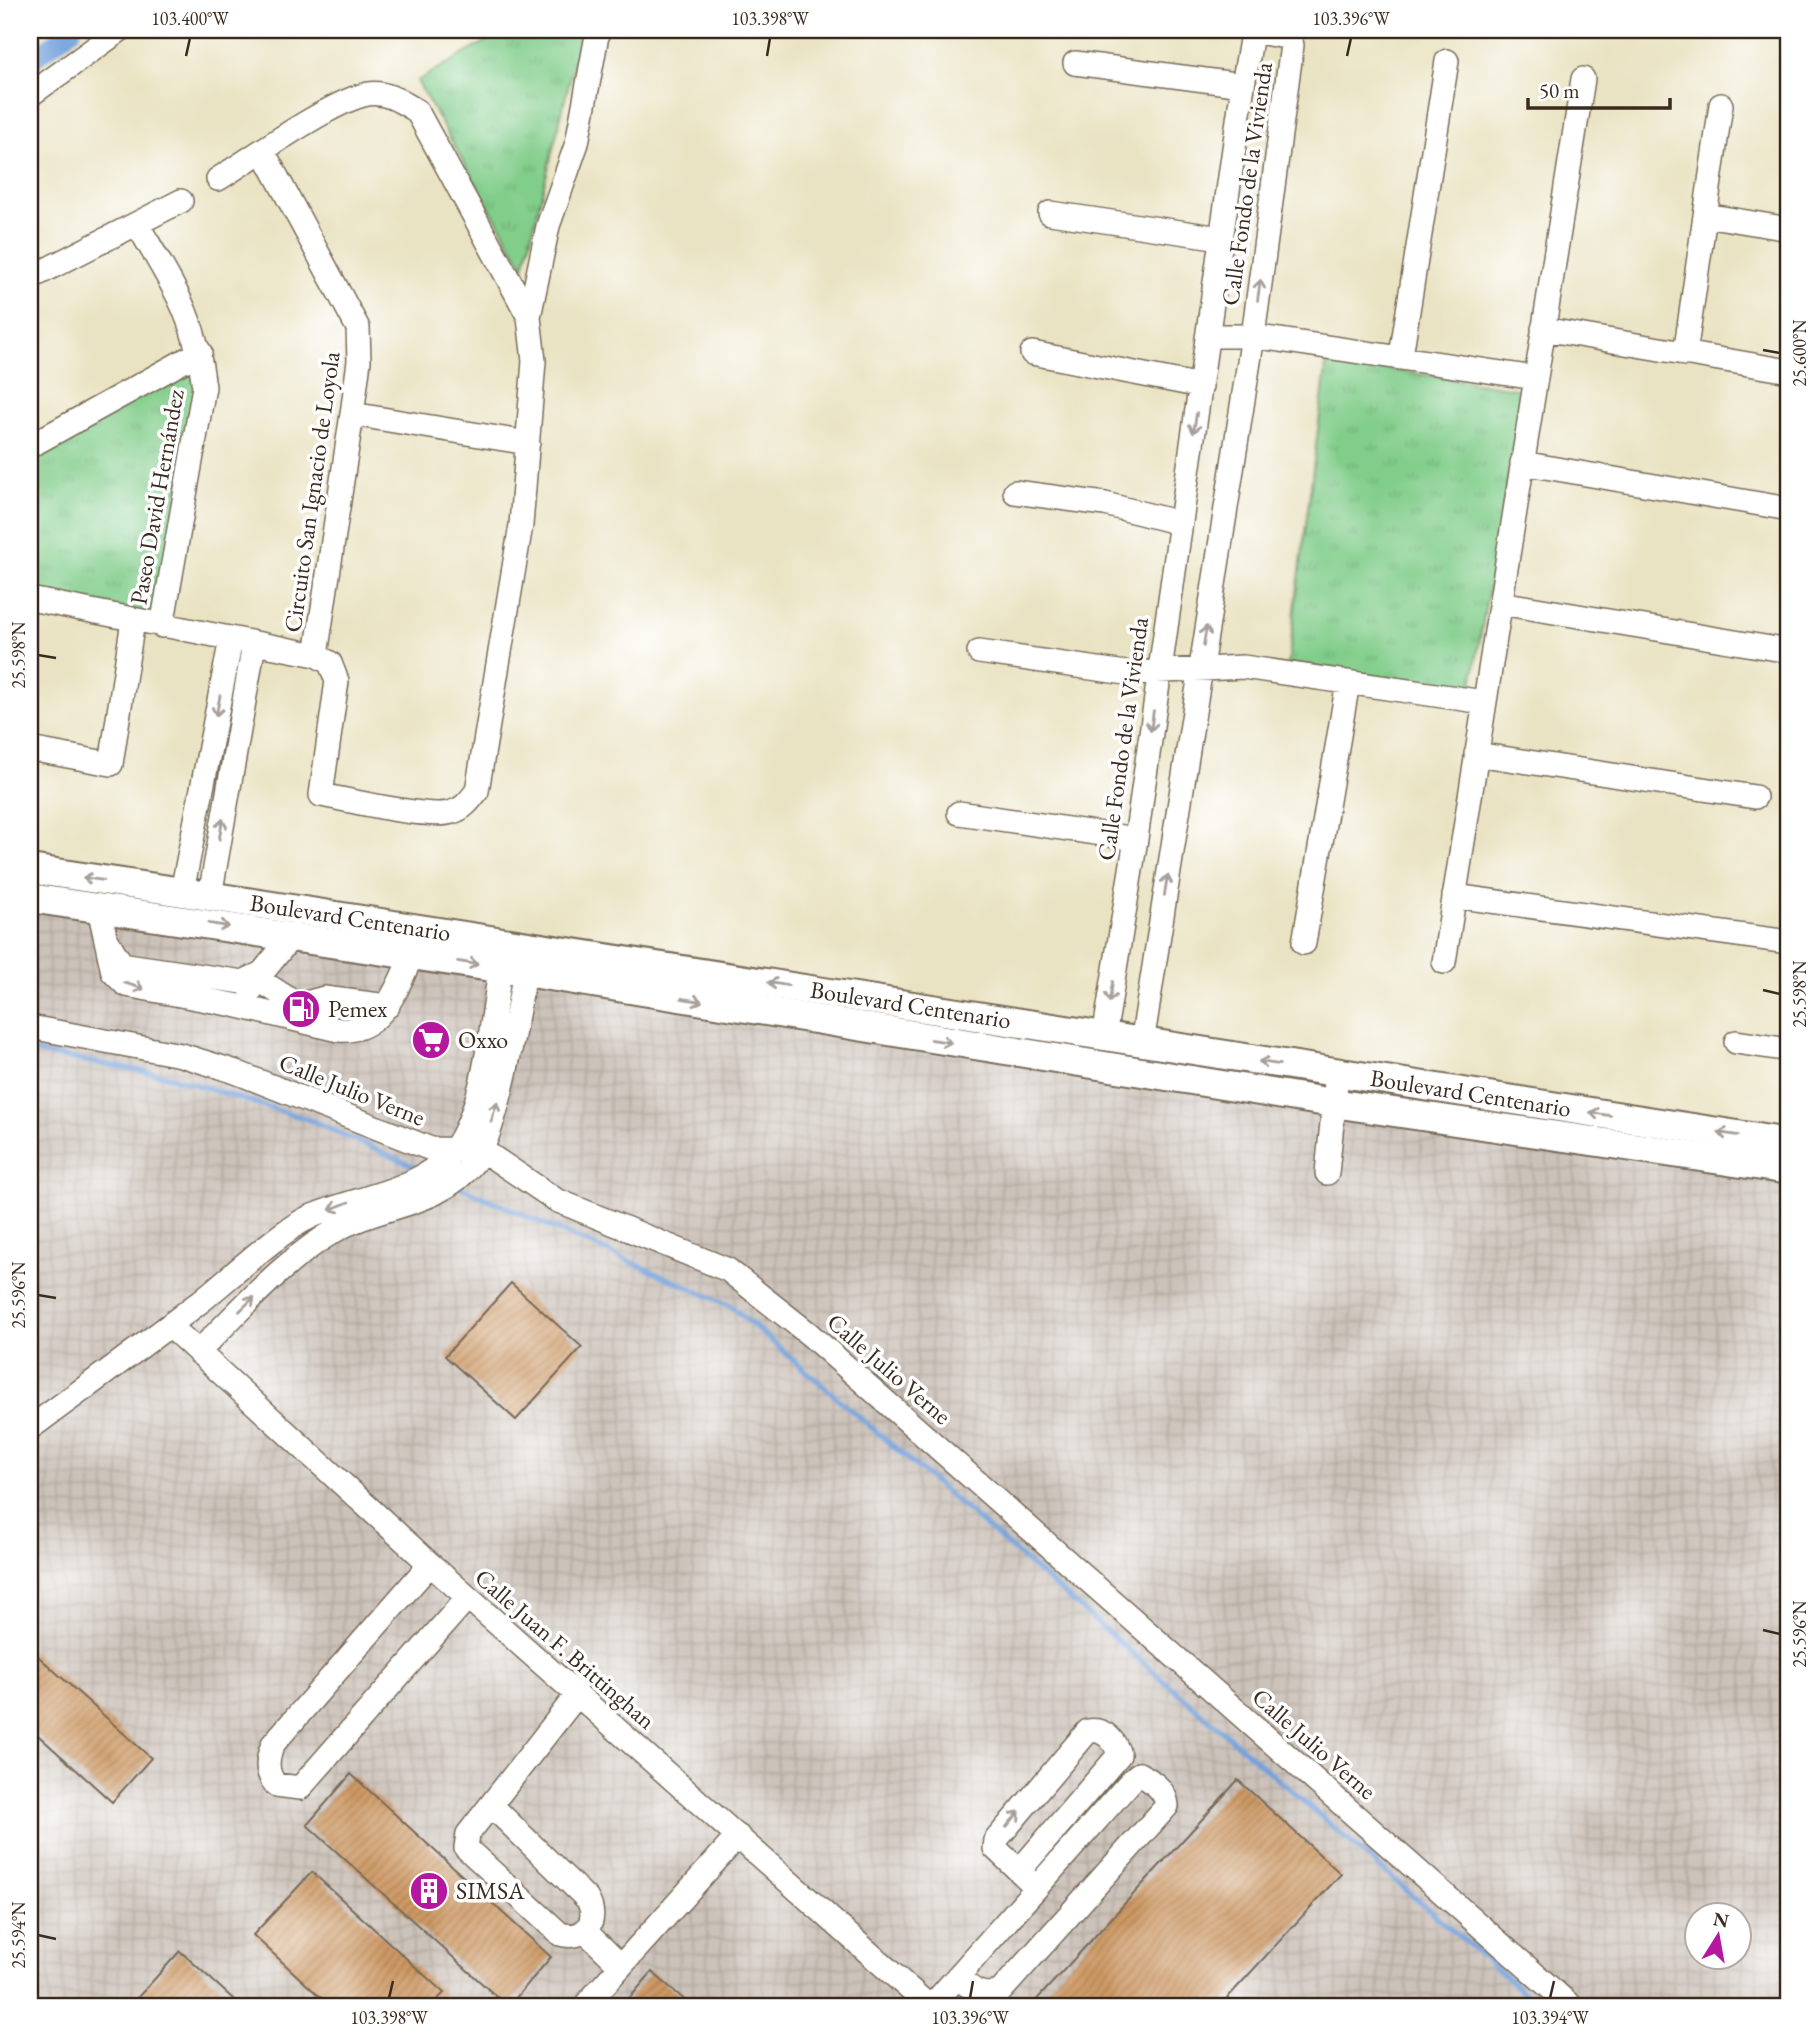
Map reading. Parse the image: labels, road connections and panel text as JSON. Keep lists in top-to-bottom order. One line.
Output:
{"streets":{"main road":["Boulevard Centenario"],"street":["Calle Fondo de la Vivienda","Circuito San Ignacio de Loyola","Paseo David Hernández","Calle Julio Verne","Calle Juan F. Brittinghan"]},"crossings":[["Calle Fondo de la Vivienda","Boulevard Centenario"]],"places":{"fuel station":["Pemex"],"supermarket":["Oxxo"],"building":["SIMSA"]},"scale_bar":"50 m","north":"top","coordinates":["103.400°W","103.398°W","103.396°W","25.600°N","25.598°N","25.596°N","25.594°N","103.394°W"]}
